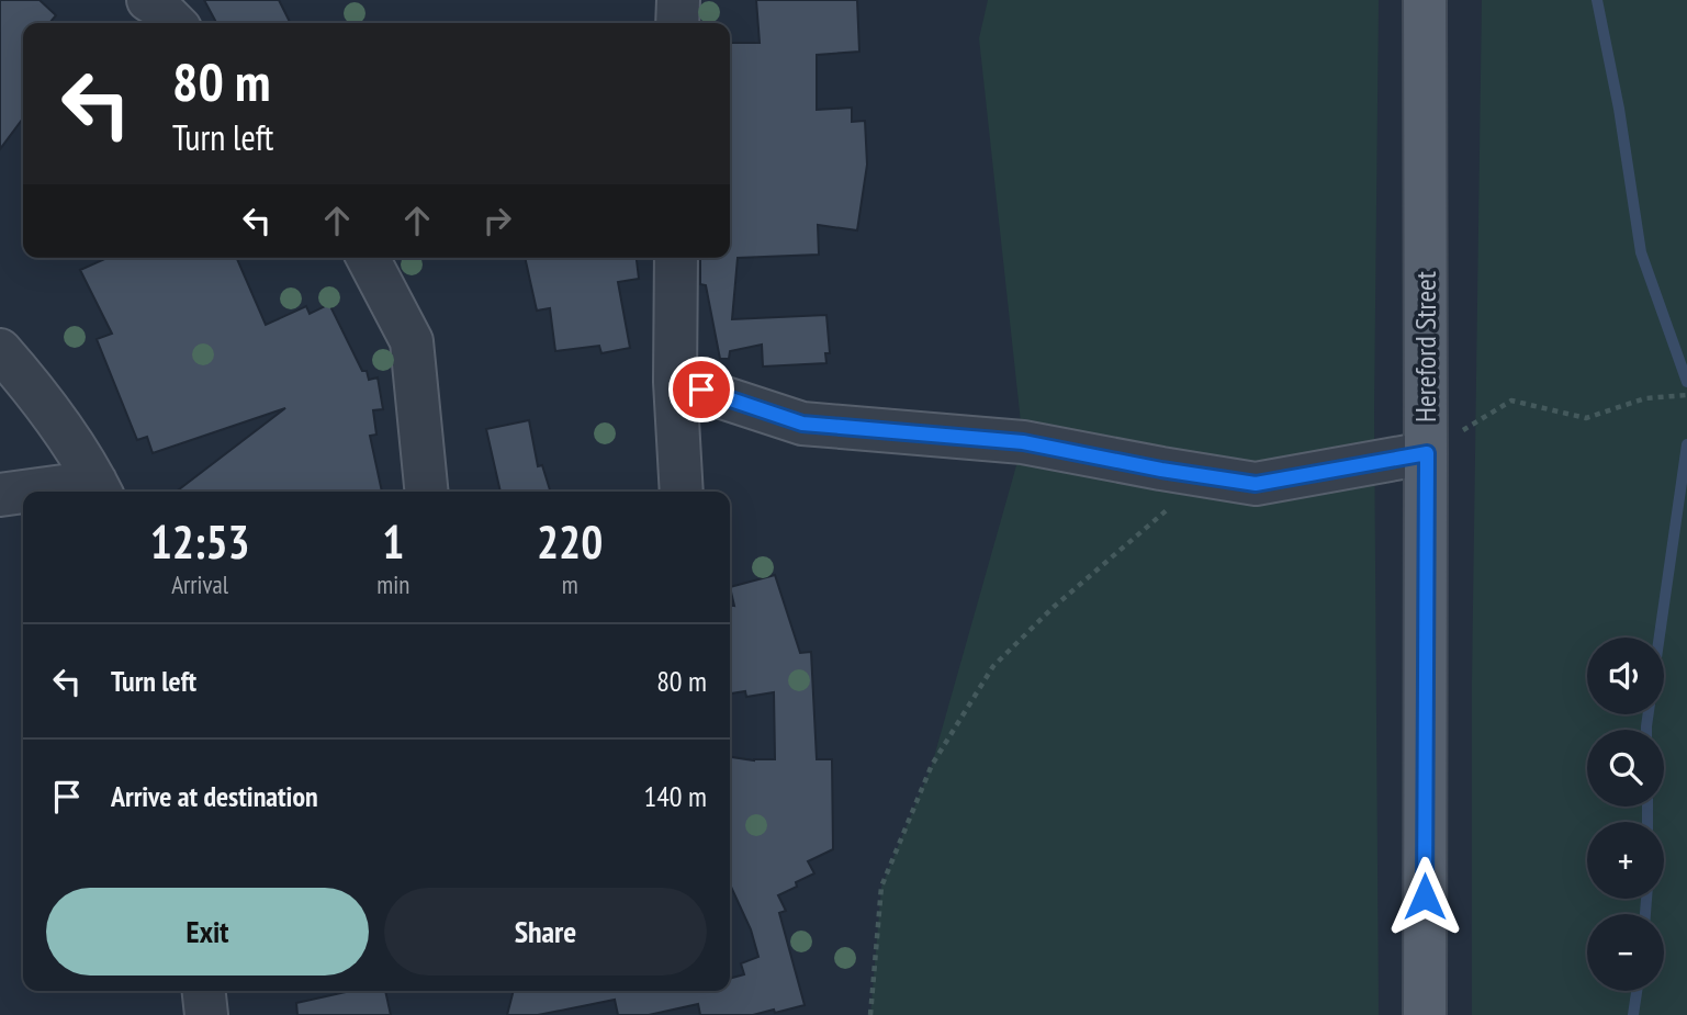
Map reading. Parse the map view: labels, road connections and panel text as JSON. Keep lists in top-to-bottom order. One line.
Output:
{"streets":{"main road":["Hereford Street"]},"page":{"turn":["80 m","Turn left"],"eta":["12:53","Arrival","1","min","220","m"],"list":[{"name":"Turn left","value":"80 m"},{"name":"Arrive at destination","value":"140 m"}],"map_buttons":["+","−"],"buttons":["Exit","Share"]}}
